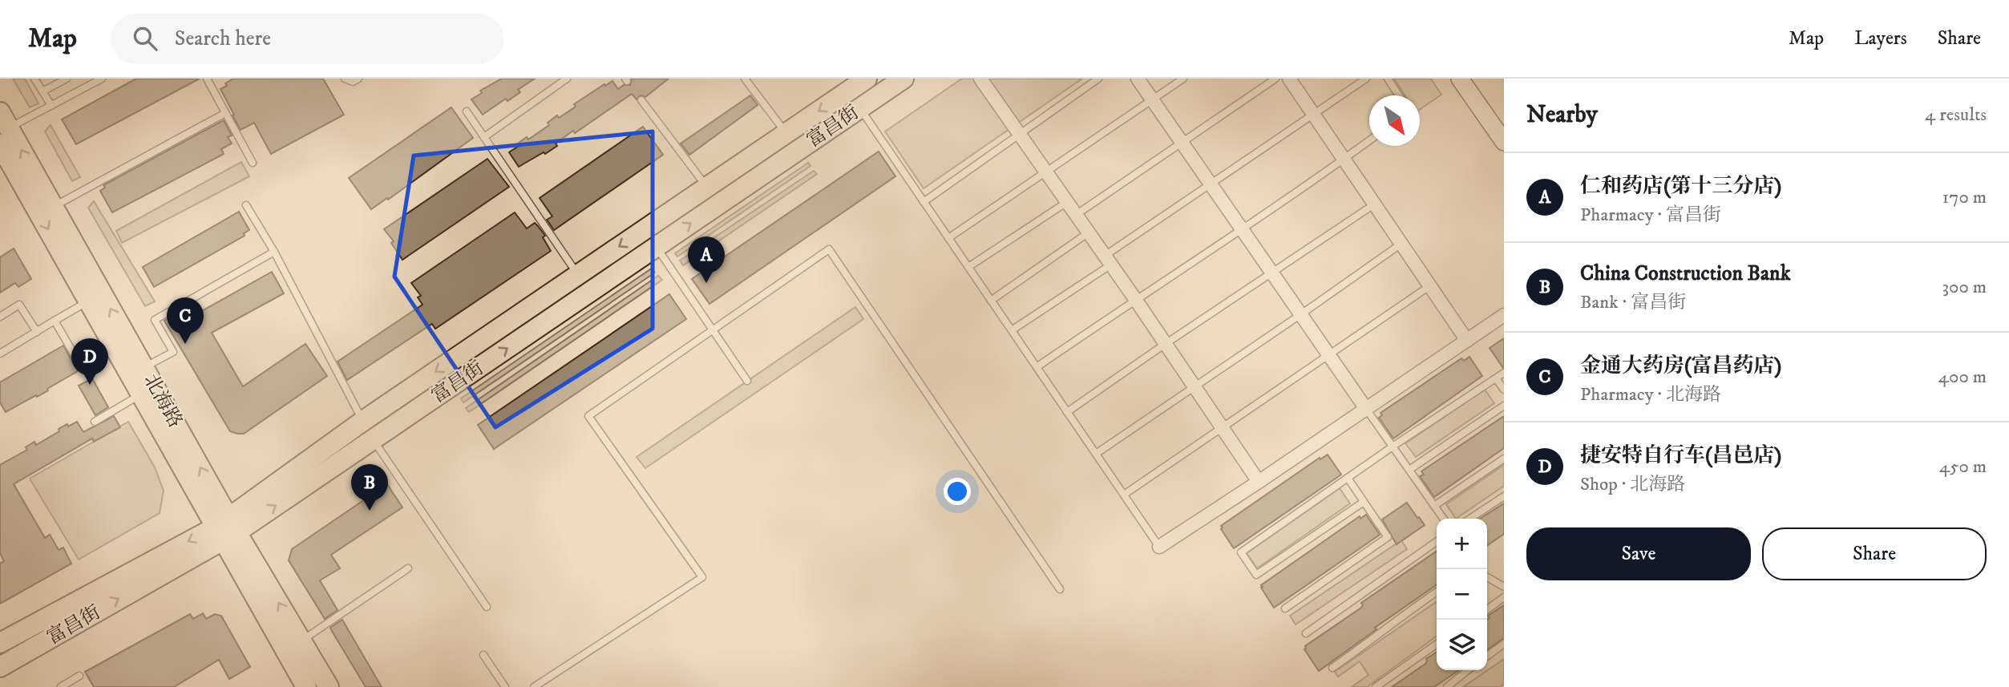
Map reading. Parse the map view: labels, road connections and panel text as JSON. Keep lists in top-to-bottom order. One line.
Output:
{"streets":{"main road":["富昌街","北海路"]},"crossings":[["富昌街","北海路"]],"north":"bottom right","page":{"header":"Map","search":"Search here","nav":["Map","Layers","Share"],"heading":["Nearby","4 results"],"list":[{"mark":"A","name":"仁和药店(第十三分店)","note":"Pharmacy · 富昌街","value":"170 m"},{"mark":"B","name":"China Construction Bank","note":"Bank · 富昌街","value":"300 m"},{"mark":"C","name":"金通大药房(富昌药店)","note":"Pharmacy · 北海路","value":"400 m"},{"mark":"D","name":"捷安特自行车(昌邑店)","note":"Shop · 北海路","value":"450 m"}],"pins":["A","C","D","B"],"buttons":["Save","Share"],"map_buttons":["+","−"]}}
